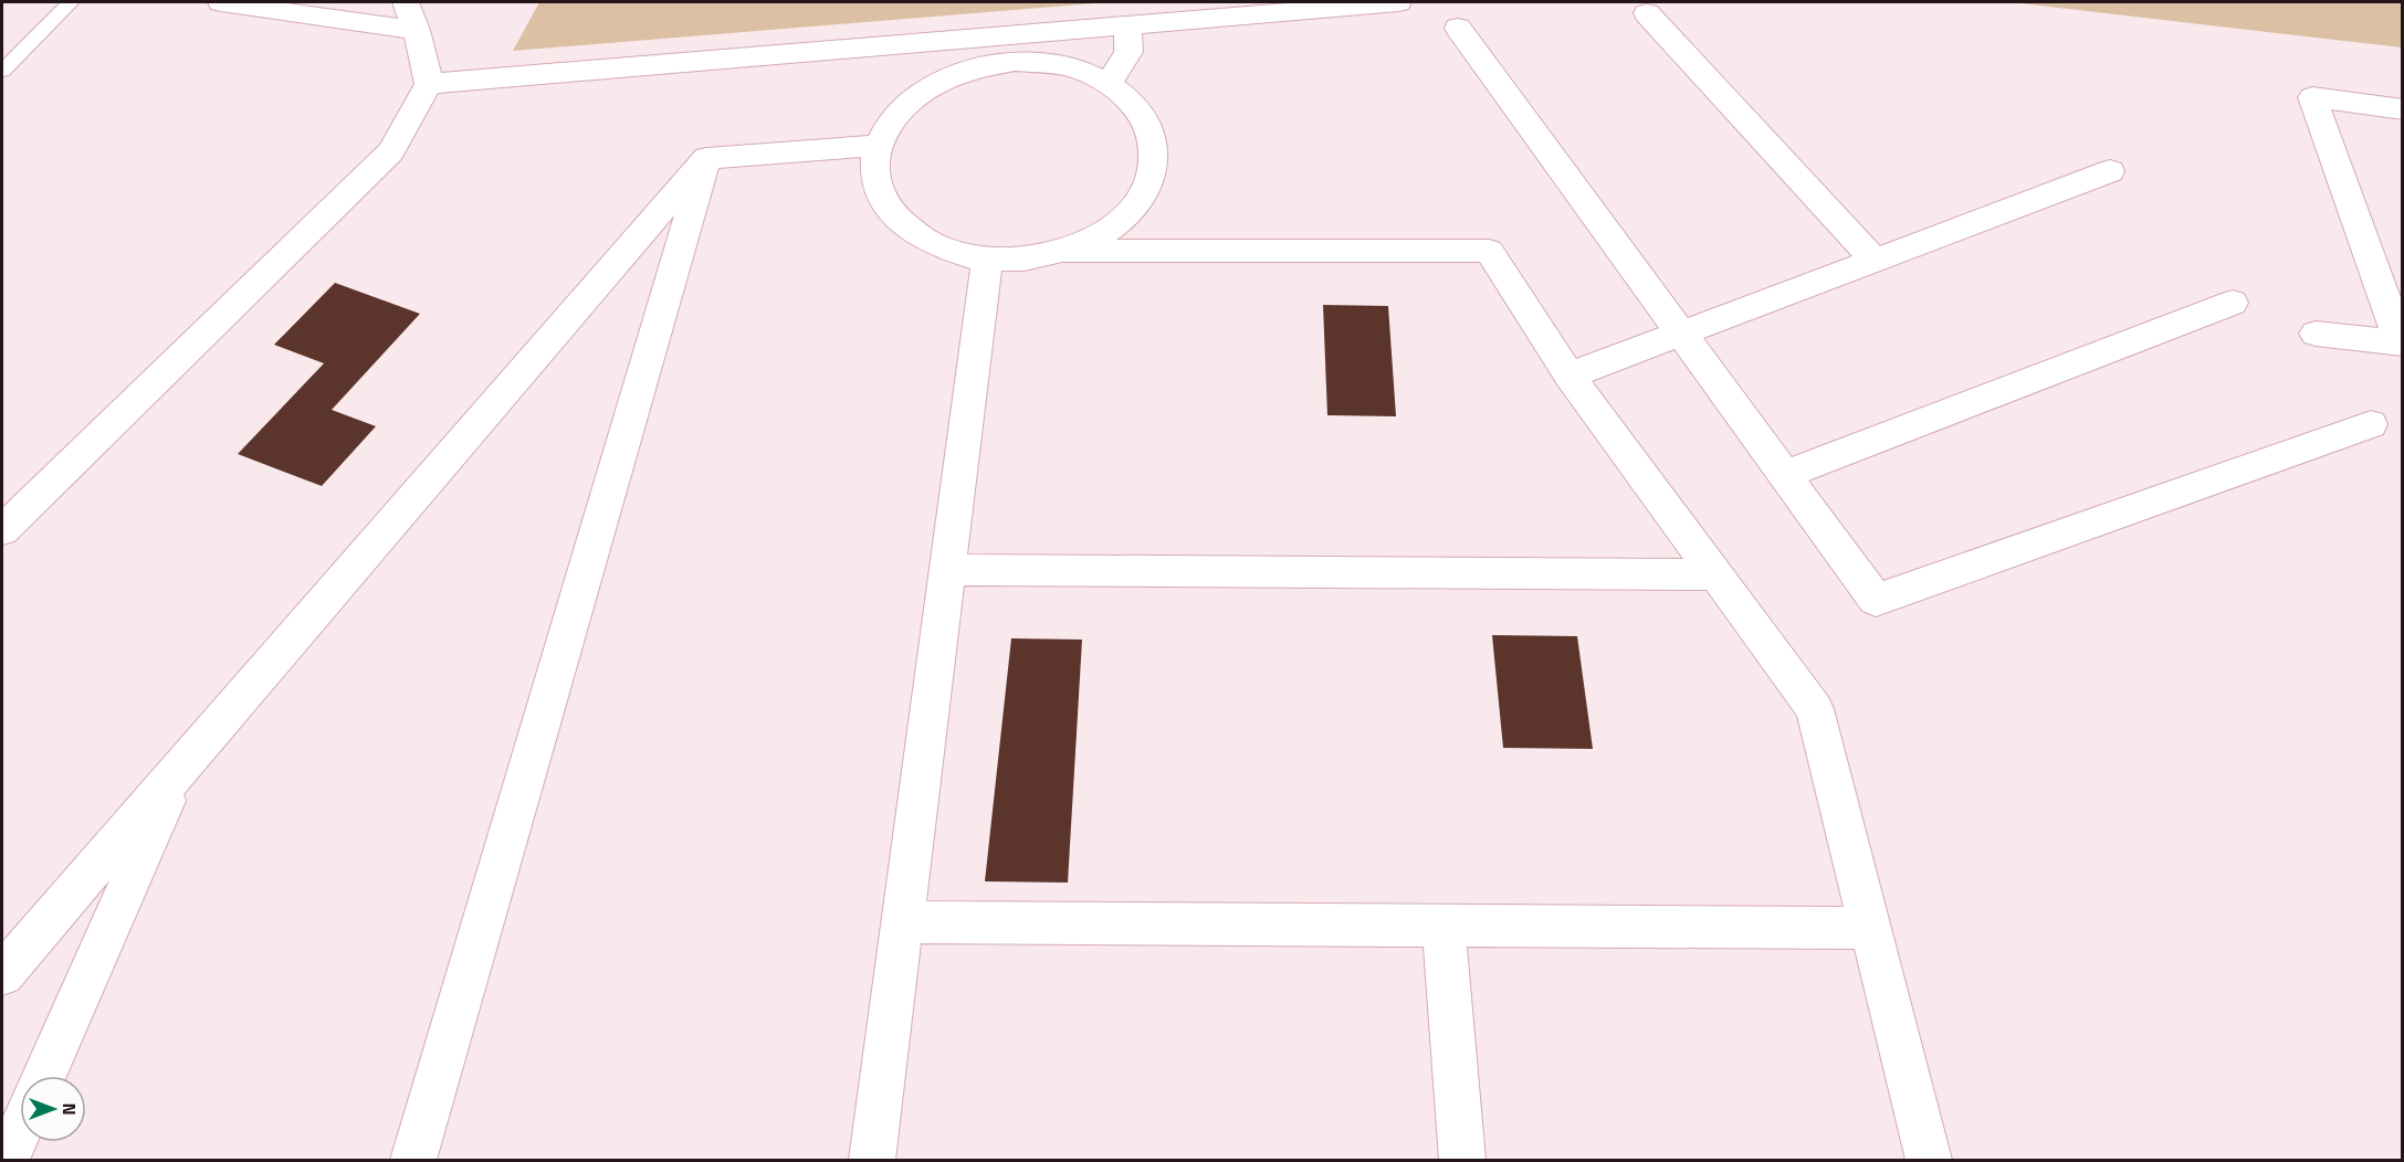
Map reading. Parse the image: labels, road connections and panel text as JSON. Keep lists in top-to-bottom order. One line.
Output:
{"north":"right"}
